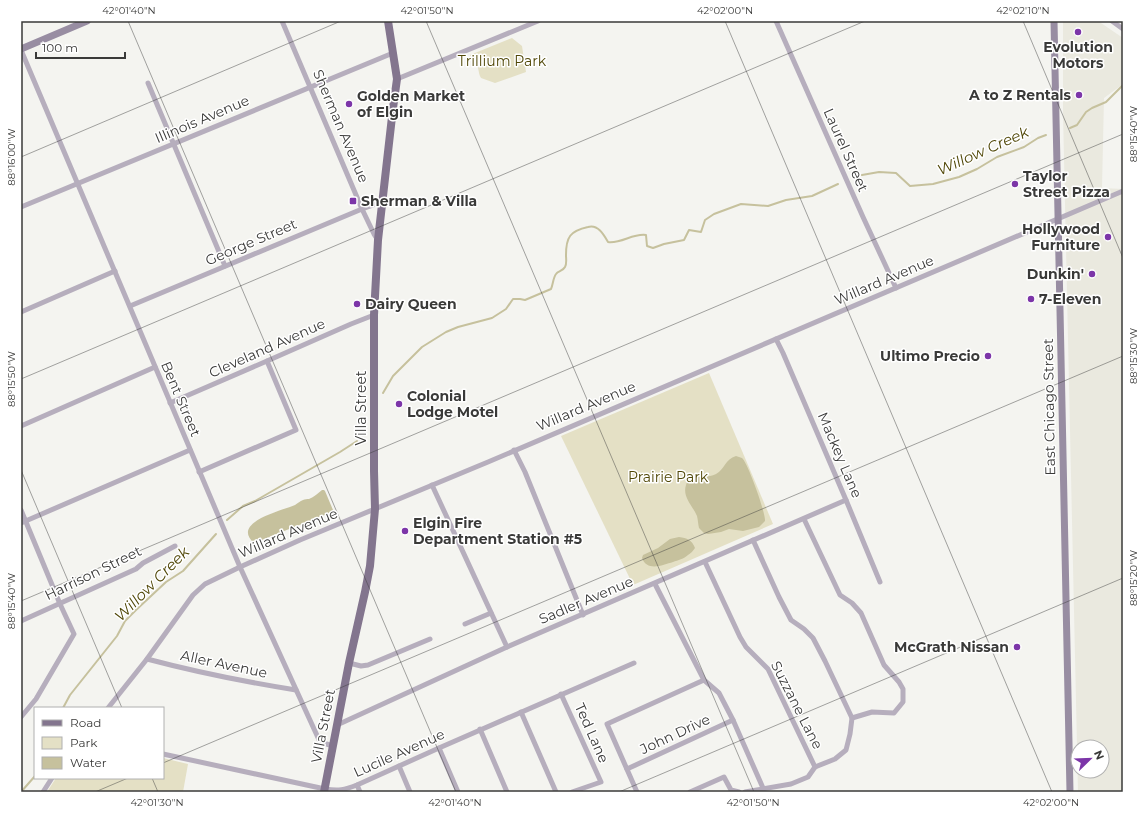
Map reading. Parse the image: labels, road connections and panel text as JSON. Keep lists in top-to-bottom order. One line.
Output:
{"streets":{"main road":["East Chicago Street","Villa Street"],"street":["Illinois Avenue","Sherman Avenue","Laurel Street","George Street","Willard Avenue","Cleveland Avenue","Bent Street","Mackey Lane","Harrison Street","Sadler Avenue","Aller Avenue","Suzzane Lane","Ted Lane","John Drive","Lucile Avenue"]},"crossings":[["Illinois Avenue","Sherman Avenue"],["Illinois Avenue","Bent Street"],["Illinois Avenue","Villa Street"],["Sherman Avenue","George Street"],["Sherman Avenue","Villa Street"],["Laurel Street","Willard Avenue"],["George Street","Bent Street"],["George Street","Villa Street"],["Willard Avenue","Bent Street"],["Willard Avenue","East Chicago Street"],["Willard Avenue","Villa Street"],["Willard Avenue","Mackey Lane"],["Willard Avenue","Aller Avenue"],["Cleveland Avenue","Bent Street"],["Cleveland Avenue","Villa Street"],["Bent Street","Villa Street"],["Bent Street","Aller Avenue"],["Villa Street","Sadler Avenue"],["Villa Street","Lucile Avenue"],["Mackey Lane","Sadler Avenue"],["Sadler Avenue","Suzzane Lane"],["Ted Lane","Lucile Avenue"]],"water":["Willow Creek"],"parks":["Trillium Park","Prairie Park"],"places":{"other":["Evolution Motors","A to Z Rentals","Golden Market of Elgin","Taylor Street Pizza","Hollywood Furniture","Dunkin'","7-Eleven","Dairy Queen","Ultimo Precio","Colonial Lodge Motel","Elgin Fire Department Station #5","McGrath Nissan"],"transit":["Sherman & Villa"]},"legend":["Road","Park","Water"],"scale_bar":"100 m","north":"top right","coordinates":["42°01'40\"N","42°01'50\"N","42°02'00\"N","42°02'10\"N","88°15'40\"W","88°16'00\"W","88°15'30\"W","88°15'50\"W","88°15'20\"W","42°01'30\"N"]}
